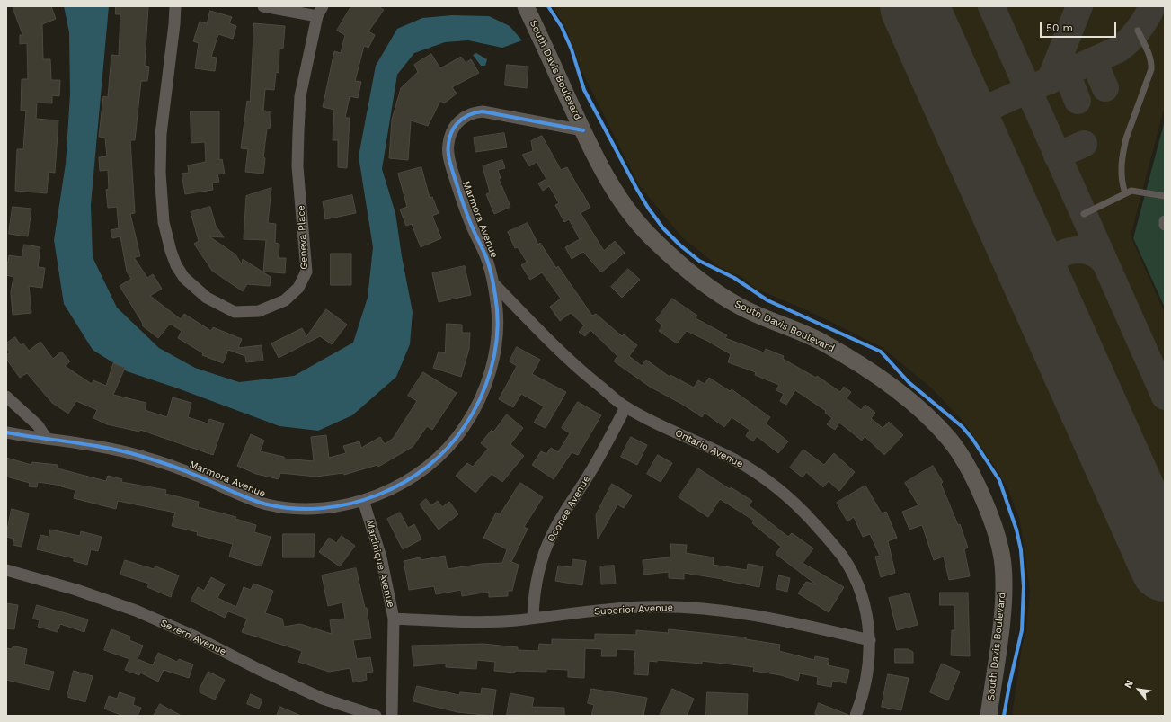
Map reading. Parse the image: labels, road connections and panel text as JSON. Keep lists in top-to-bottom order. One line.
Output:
{"streets":{"street":["South Davis Boulevard","Marmora Avenue","Geneva Place","Ontario Avenue","Oconee Avenue","Martinique Avenue","Superior Avenue","Severn Avenue"]},"crossings":[["South Davis Boulevard","Marmora Avenue"],["Marmora Avenue","Ontario Avenue"],["Marmora Avenue","Martinique Avenue"],["Ontario Avenue","Oconee Avenue"],["Ontario Avenue","Superior Avenue"],["Oconee Avenue","Superior Avenue"],["Martinique Avenue","Superior Avenue"]],"scale_bar":"50 m","north":"top left"}
